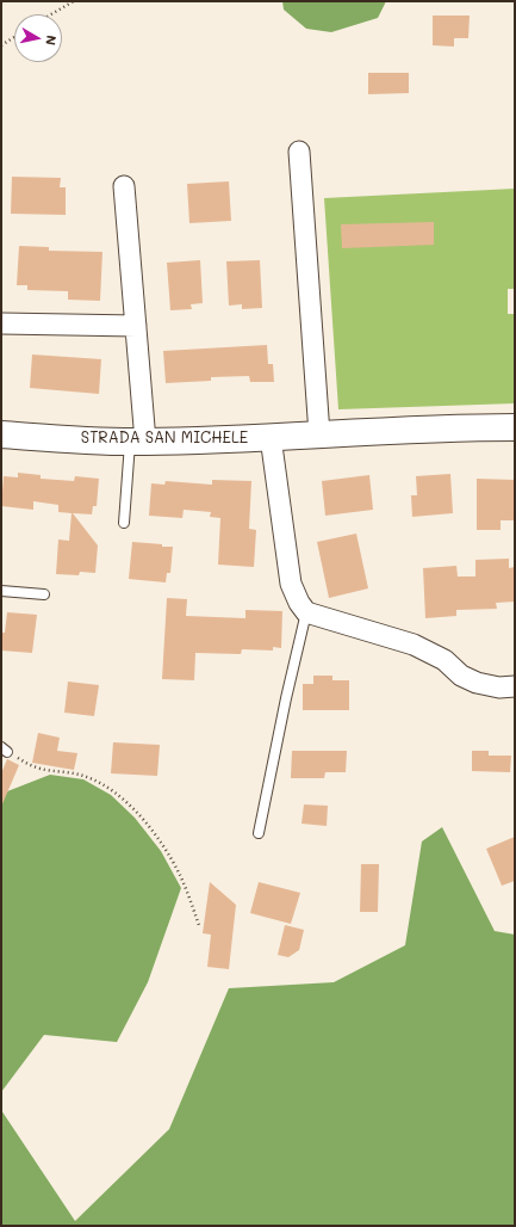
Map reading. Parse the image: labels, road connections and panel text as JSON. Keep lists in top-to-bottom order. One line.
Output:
{"streets":{"street":["STRADA SAN MICHELE"]},"north":"right"}
